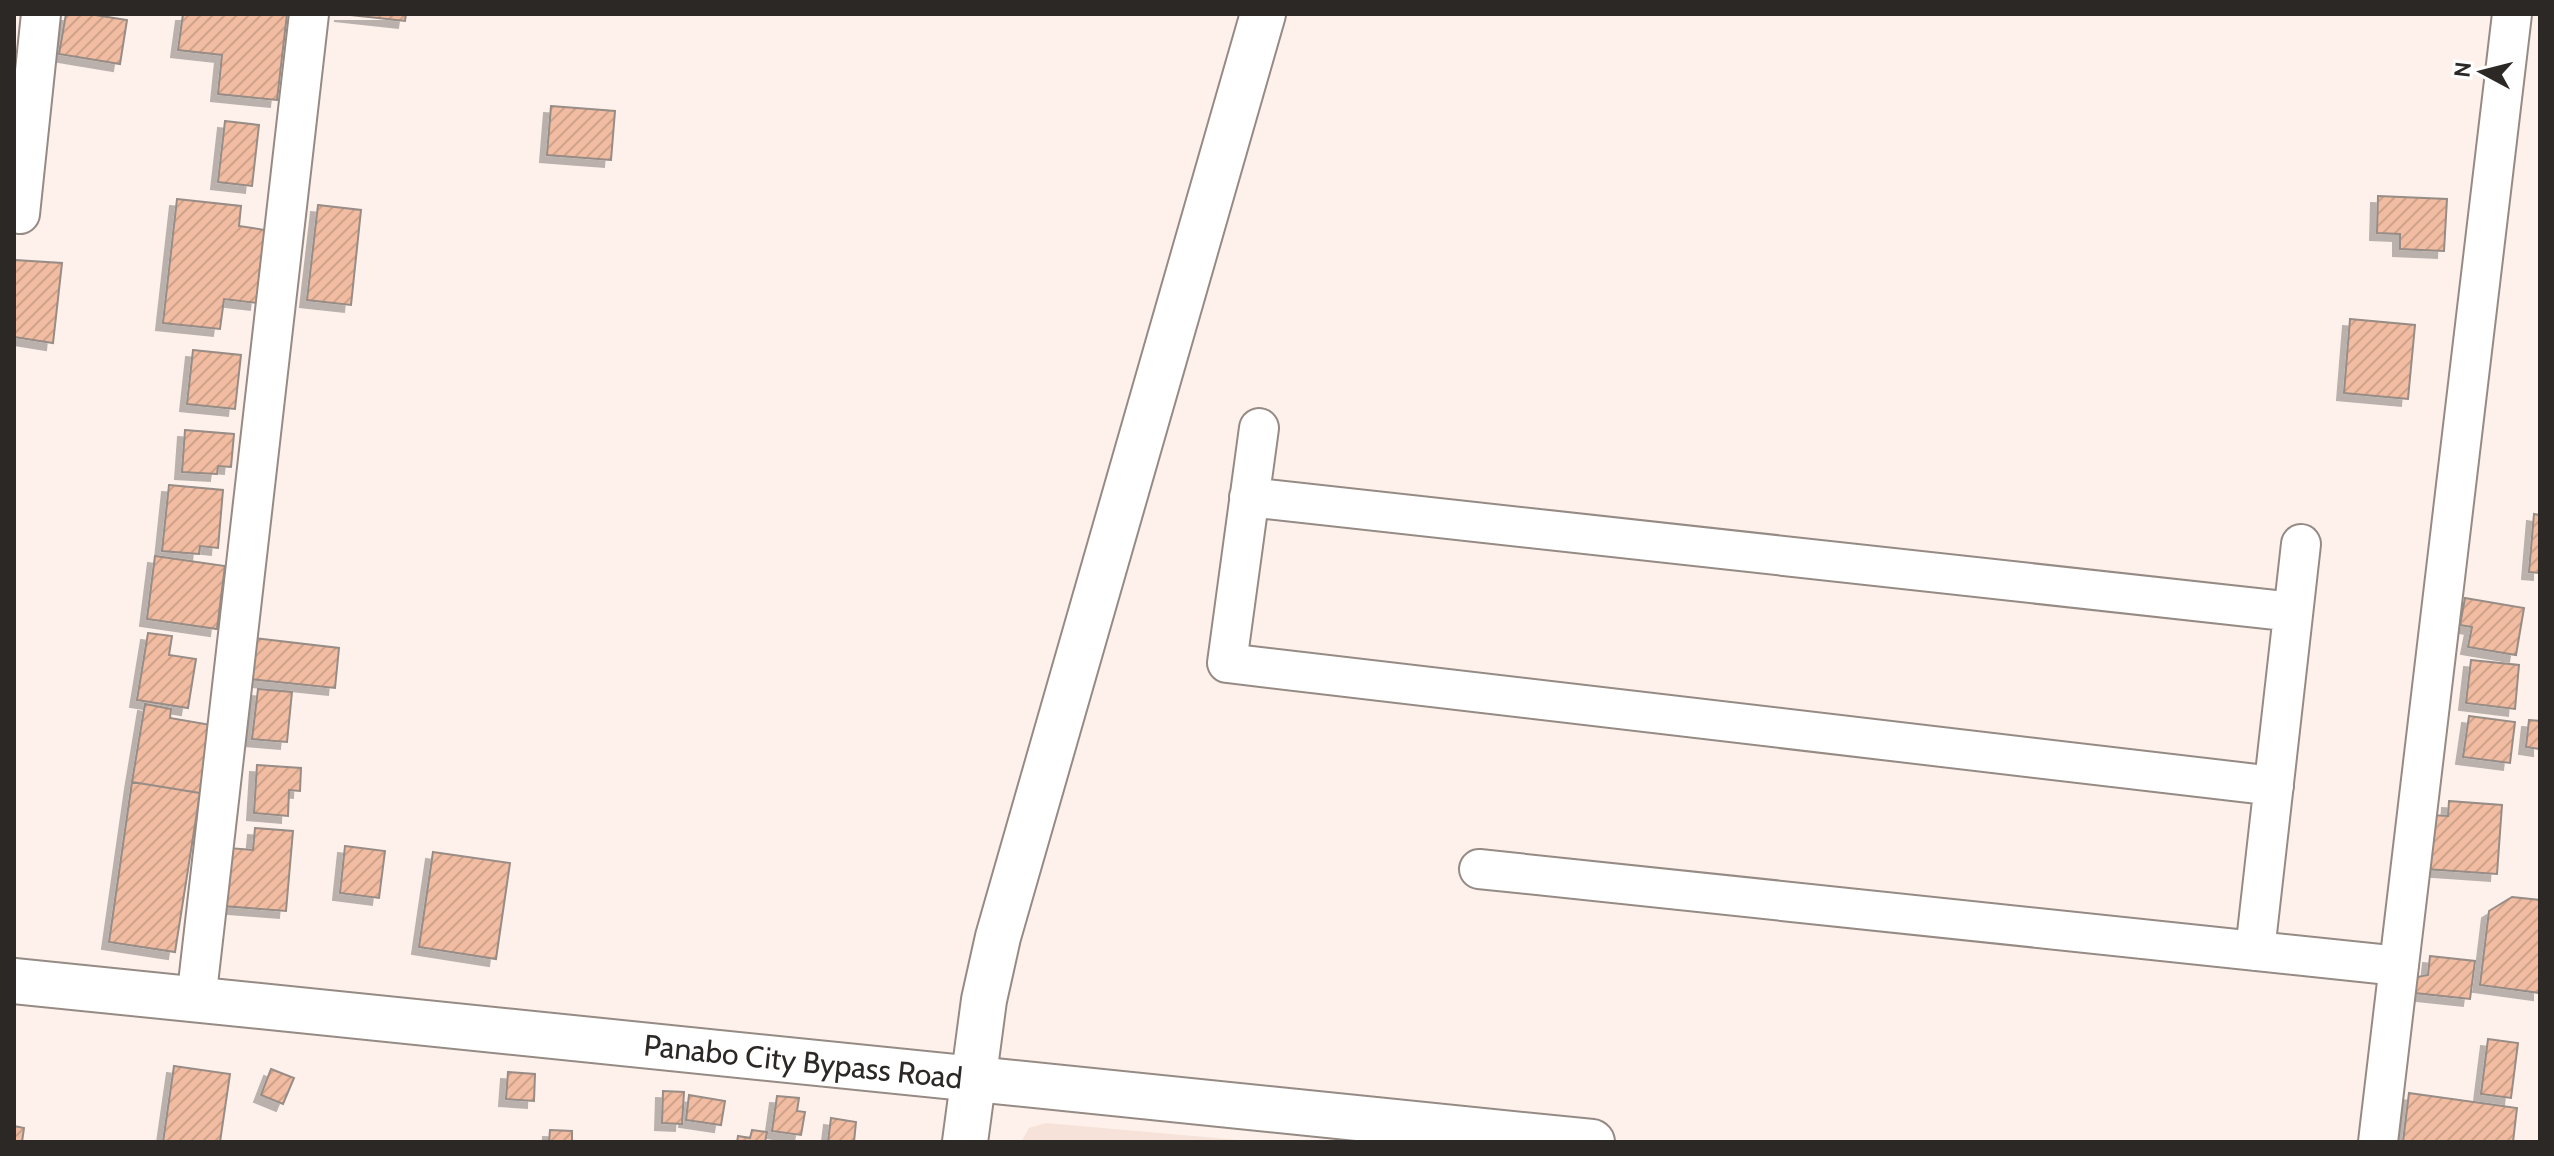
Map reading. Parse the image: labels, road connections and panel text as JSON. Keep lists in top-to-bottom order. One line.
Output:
{"streets":{"main road":["Panabo City Bypass Road"]},"north":"left"}
